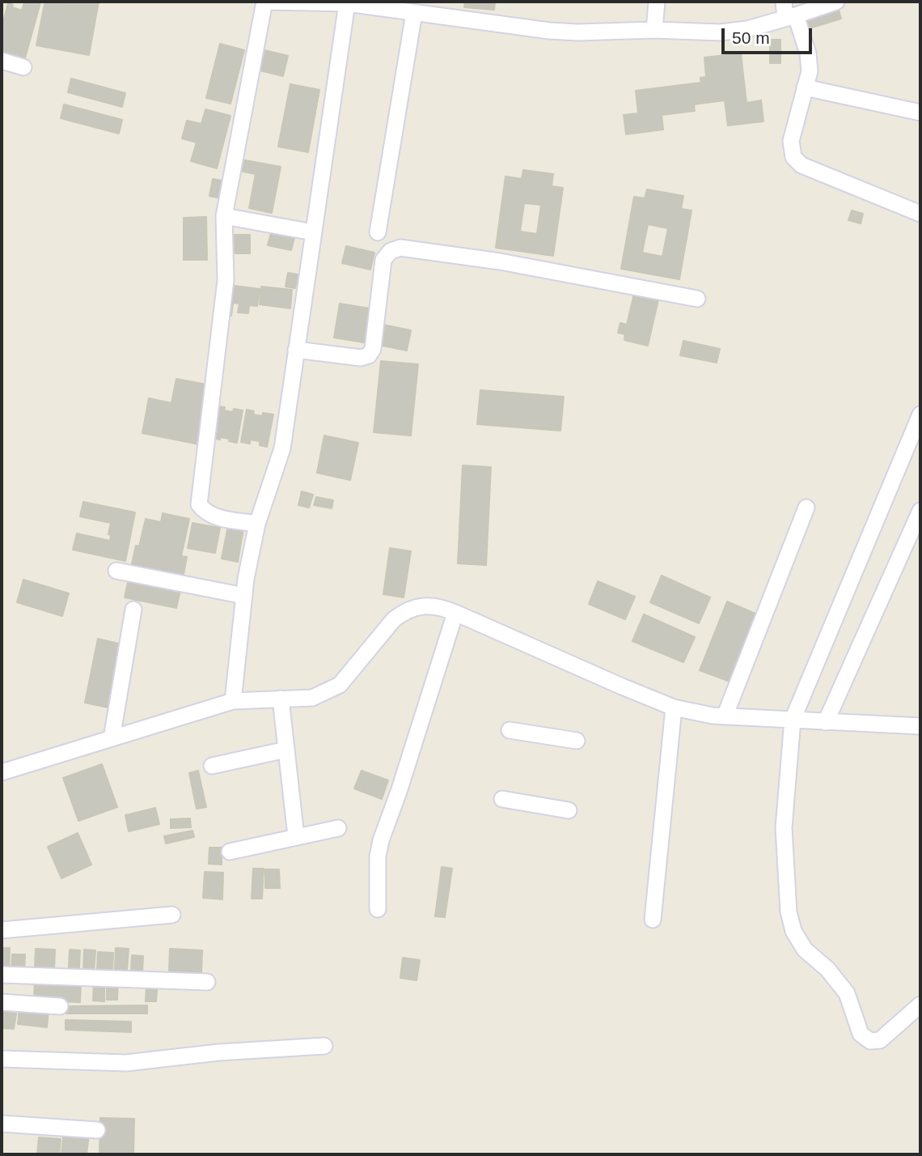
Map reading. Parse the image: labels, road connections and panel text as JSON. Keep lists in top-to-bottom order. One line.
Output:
{"scale_bar":"50 m"}
